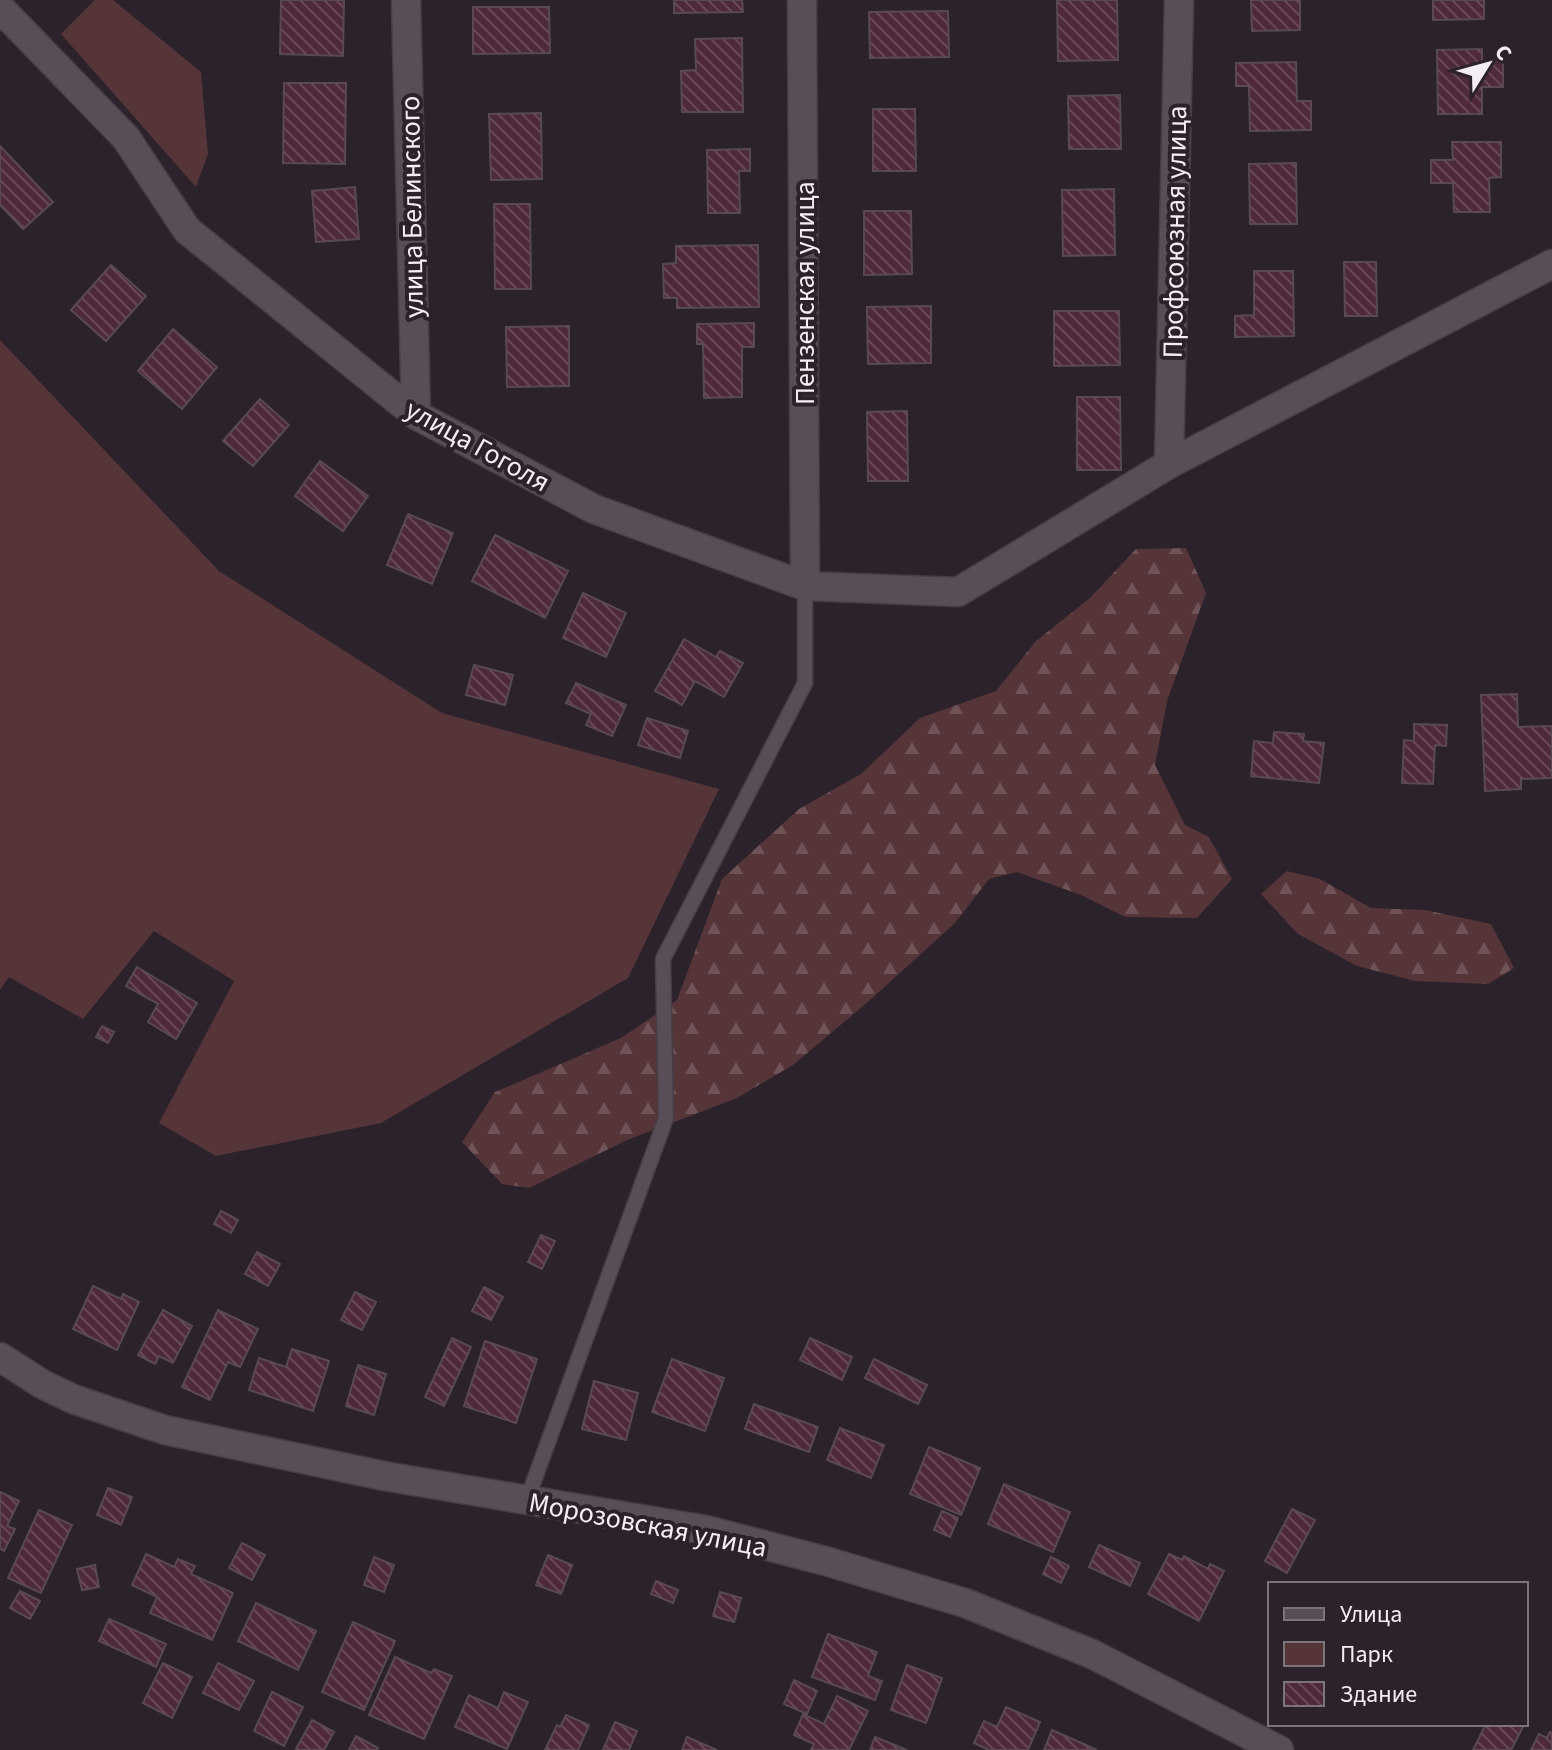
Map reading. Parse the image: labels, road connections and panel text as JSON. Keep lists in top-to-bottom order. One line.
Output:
{"streets":{"street":["улица Белинского","Профсоюзная улица","Пензенская улица","улица Гоголя","Морозовская улица"]},"crossings":[["улица Белинского","улица Гоголя"],["Профсоюзная улица","улица Гоголя"],["Пензенская улица","улица Гоголя"]],"legend":["Улица","Парк","Здание"],"north":"top right"}
